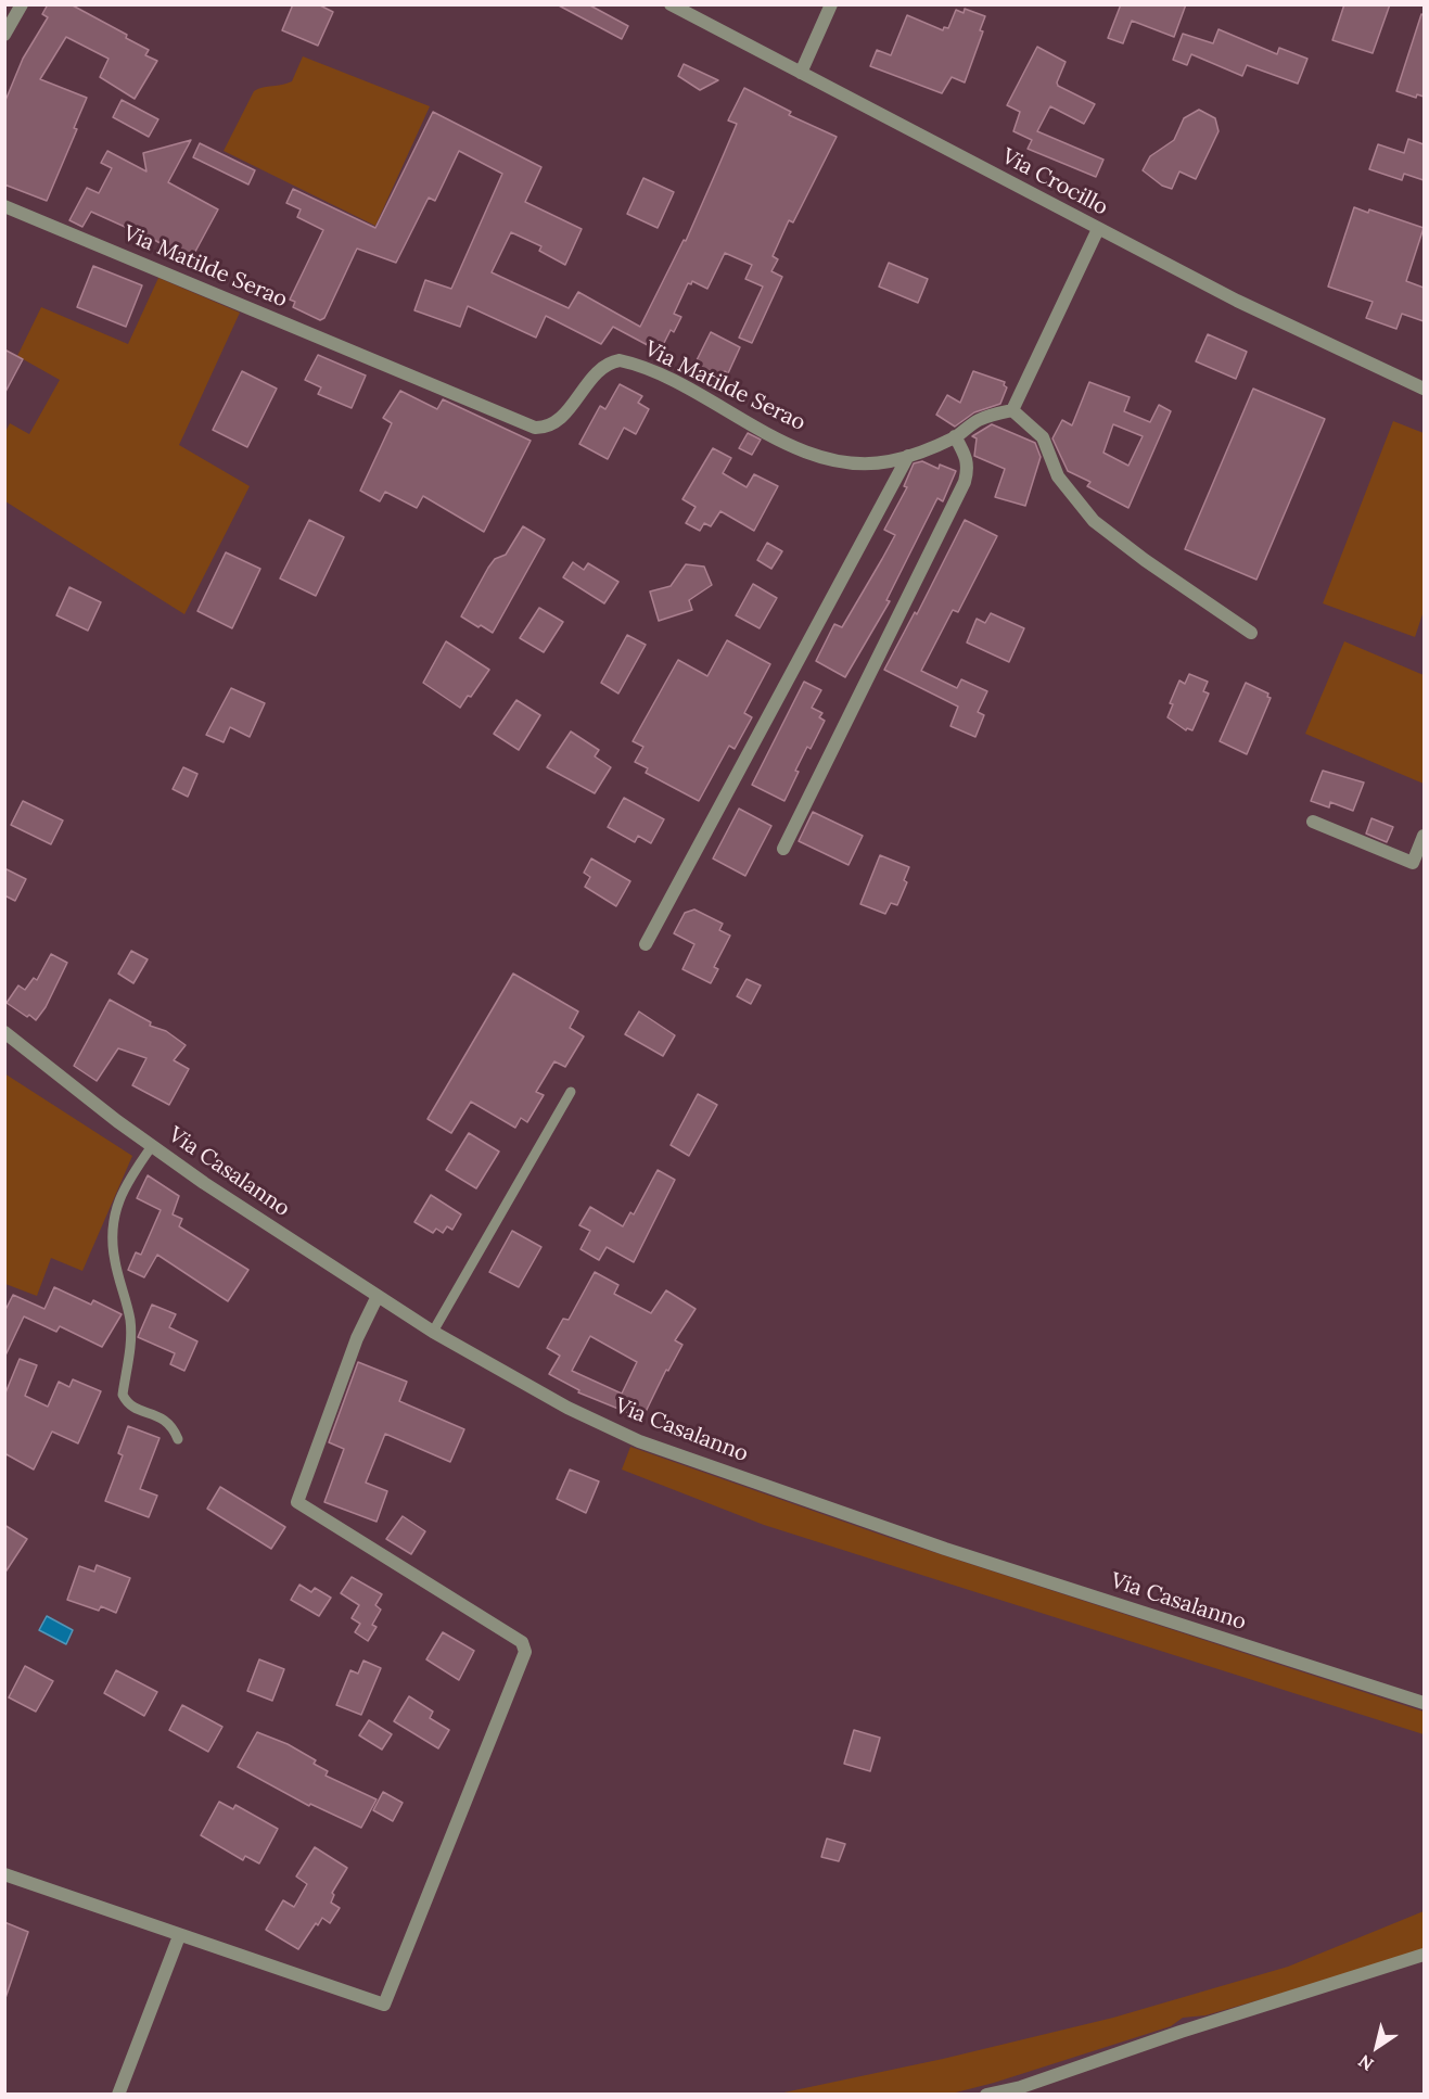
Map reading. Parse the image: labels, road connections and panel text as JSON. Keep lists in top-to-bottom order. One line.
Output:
{"streets":{"street":["Via Crocillo","Via Matilde Serao","Via Casalanno"]},"north":"bottom left"}
